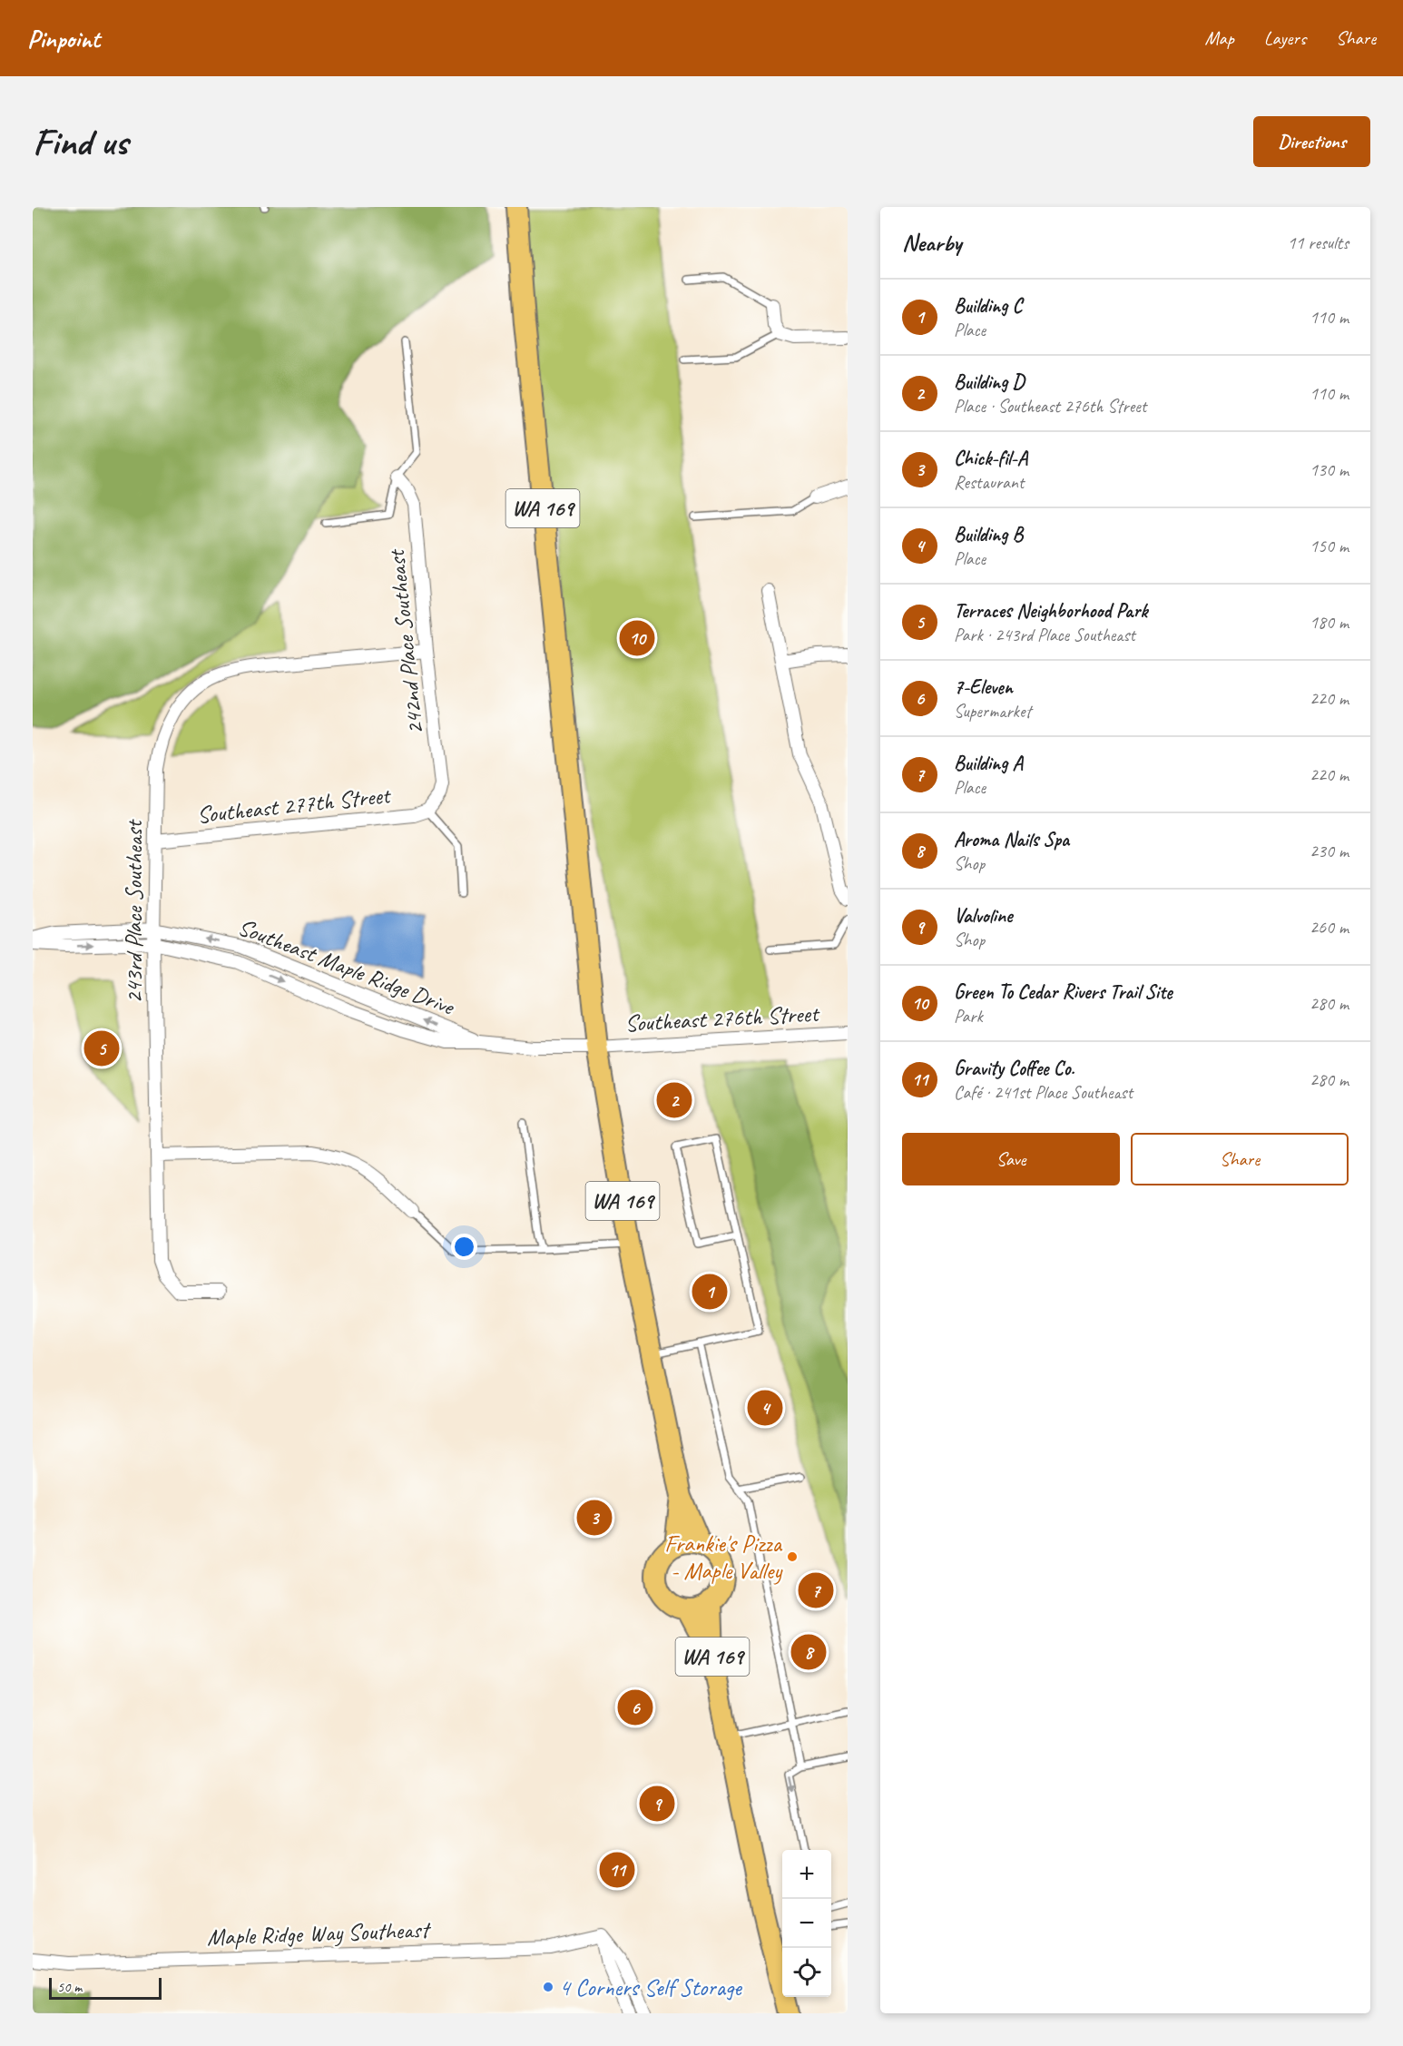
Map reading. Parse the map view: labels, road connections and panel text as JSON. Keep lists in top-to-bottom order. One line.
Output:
{"streets":{"main road":["WA 169"],"street":["242nd Place Southeast","Southeast 277th Street","243rd Place Southeast","Southeast Maple Ridge Drive","Southeast 276th Street","Maple Ridge Way Southeast"]},"crossings":[["WA 169","Southeast Maple Ridge Drive"],["WA 169","Southeast 276th Street"],["242nd Place Southeast","Southeast 277th Street"],["242nd Place Southeast","243rd Place Southeast"],["Southeast 277th Street","243rd Place Southeast"],["243rd Place Southeast","Southeast Maple Ridge Drive"],["Southeast Maple Ridge Drive","Southeast 276th Street"]],"places":["Frankie's Pizza - Maple Valley","4 Corners Self Storage"],"scale_bar":"50 m","page":{"header":"Pinpoint","nav":["Map","Layers","Share"],"buttons":["Directions",["Save","Share"]],"title":"Find us","heading":["Nearby","11 results"],"list":[{"mark":"1","name":"Building C","note":"Place","value":"110 m"},{"mark":"2","name":"Building D","note":"Place · Southeast 276th Street","value":"110 m"},{"mark":"3","name":"Chick-fil-A","note":"Restaurant","value":"130 m"},{"mark":"4","name":"Building B","note":"Place","value":"150 m"},{"mark":"5","name":"Terraces Neighborhood Park","note":"Park · 243rd Place Southeast","value":"180 m"},{"mark":"6","name":"7-Eleven","note":"Supermarket","value":"220 m"},{"mark":"7","name":"Building A","note":"Place","value":"220 m"},{"mark":"8","name":"Aroma Nails Spa","note":"Shop","value":"230 m"},{"mark":"9","name":"Valvoline","note":"Shop","value":"260 m"},{"mark":"10","name":"Green To Cedar Rivers Trail Site","note":"Park","value":"280 m"},{"mark":"11","name":"Gravity Coffee Co.","note":"Café · 241st Place Southeast","value":"280 m"}],"pins":["10","5","2","1","4","3","7","8","6","9","11"],"map_buttons":["+","−"],"scale":"50 m"}}
